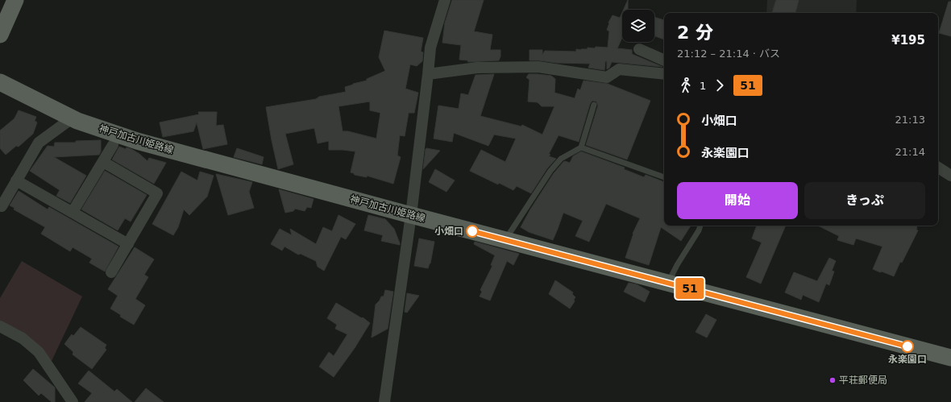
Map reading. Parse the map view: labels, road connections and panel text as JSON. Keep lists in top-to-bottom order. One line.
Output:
{"streets":{"main road":["神戸加古川姫路線"]},"places":["小畑口","永楽園口","平荘郵便局"],"lines":["bus line 51"],"page":{"on_map":"51","heading":["2 分","21:12 – 21:14 · バス","¥195"],"legs":["1","51"],"list":[{"name":"小畑口","value":"21:13"},{"name":"永楽園口","value":"21:14"}],"buttons":["開始","きっぷ"]}}
